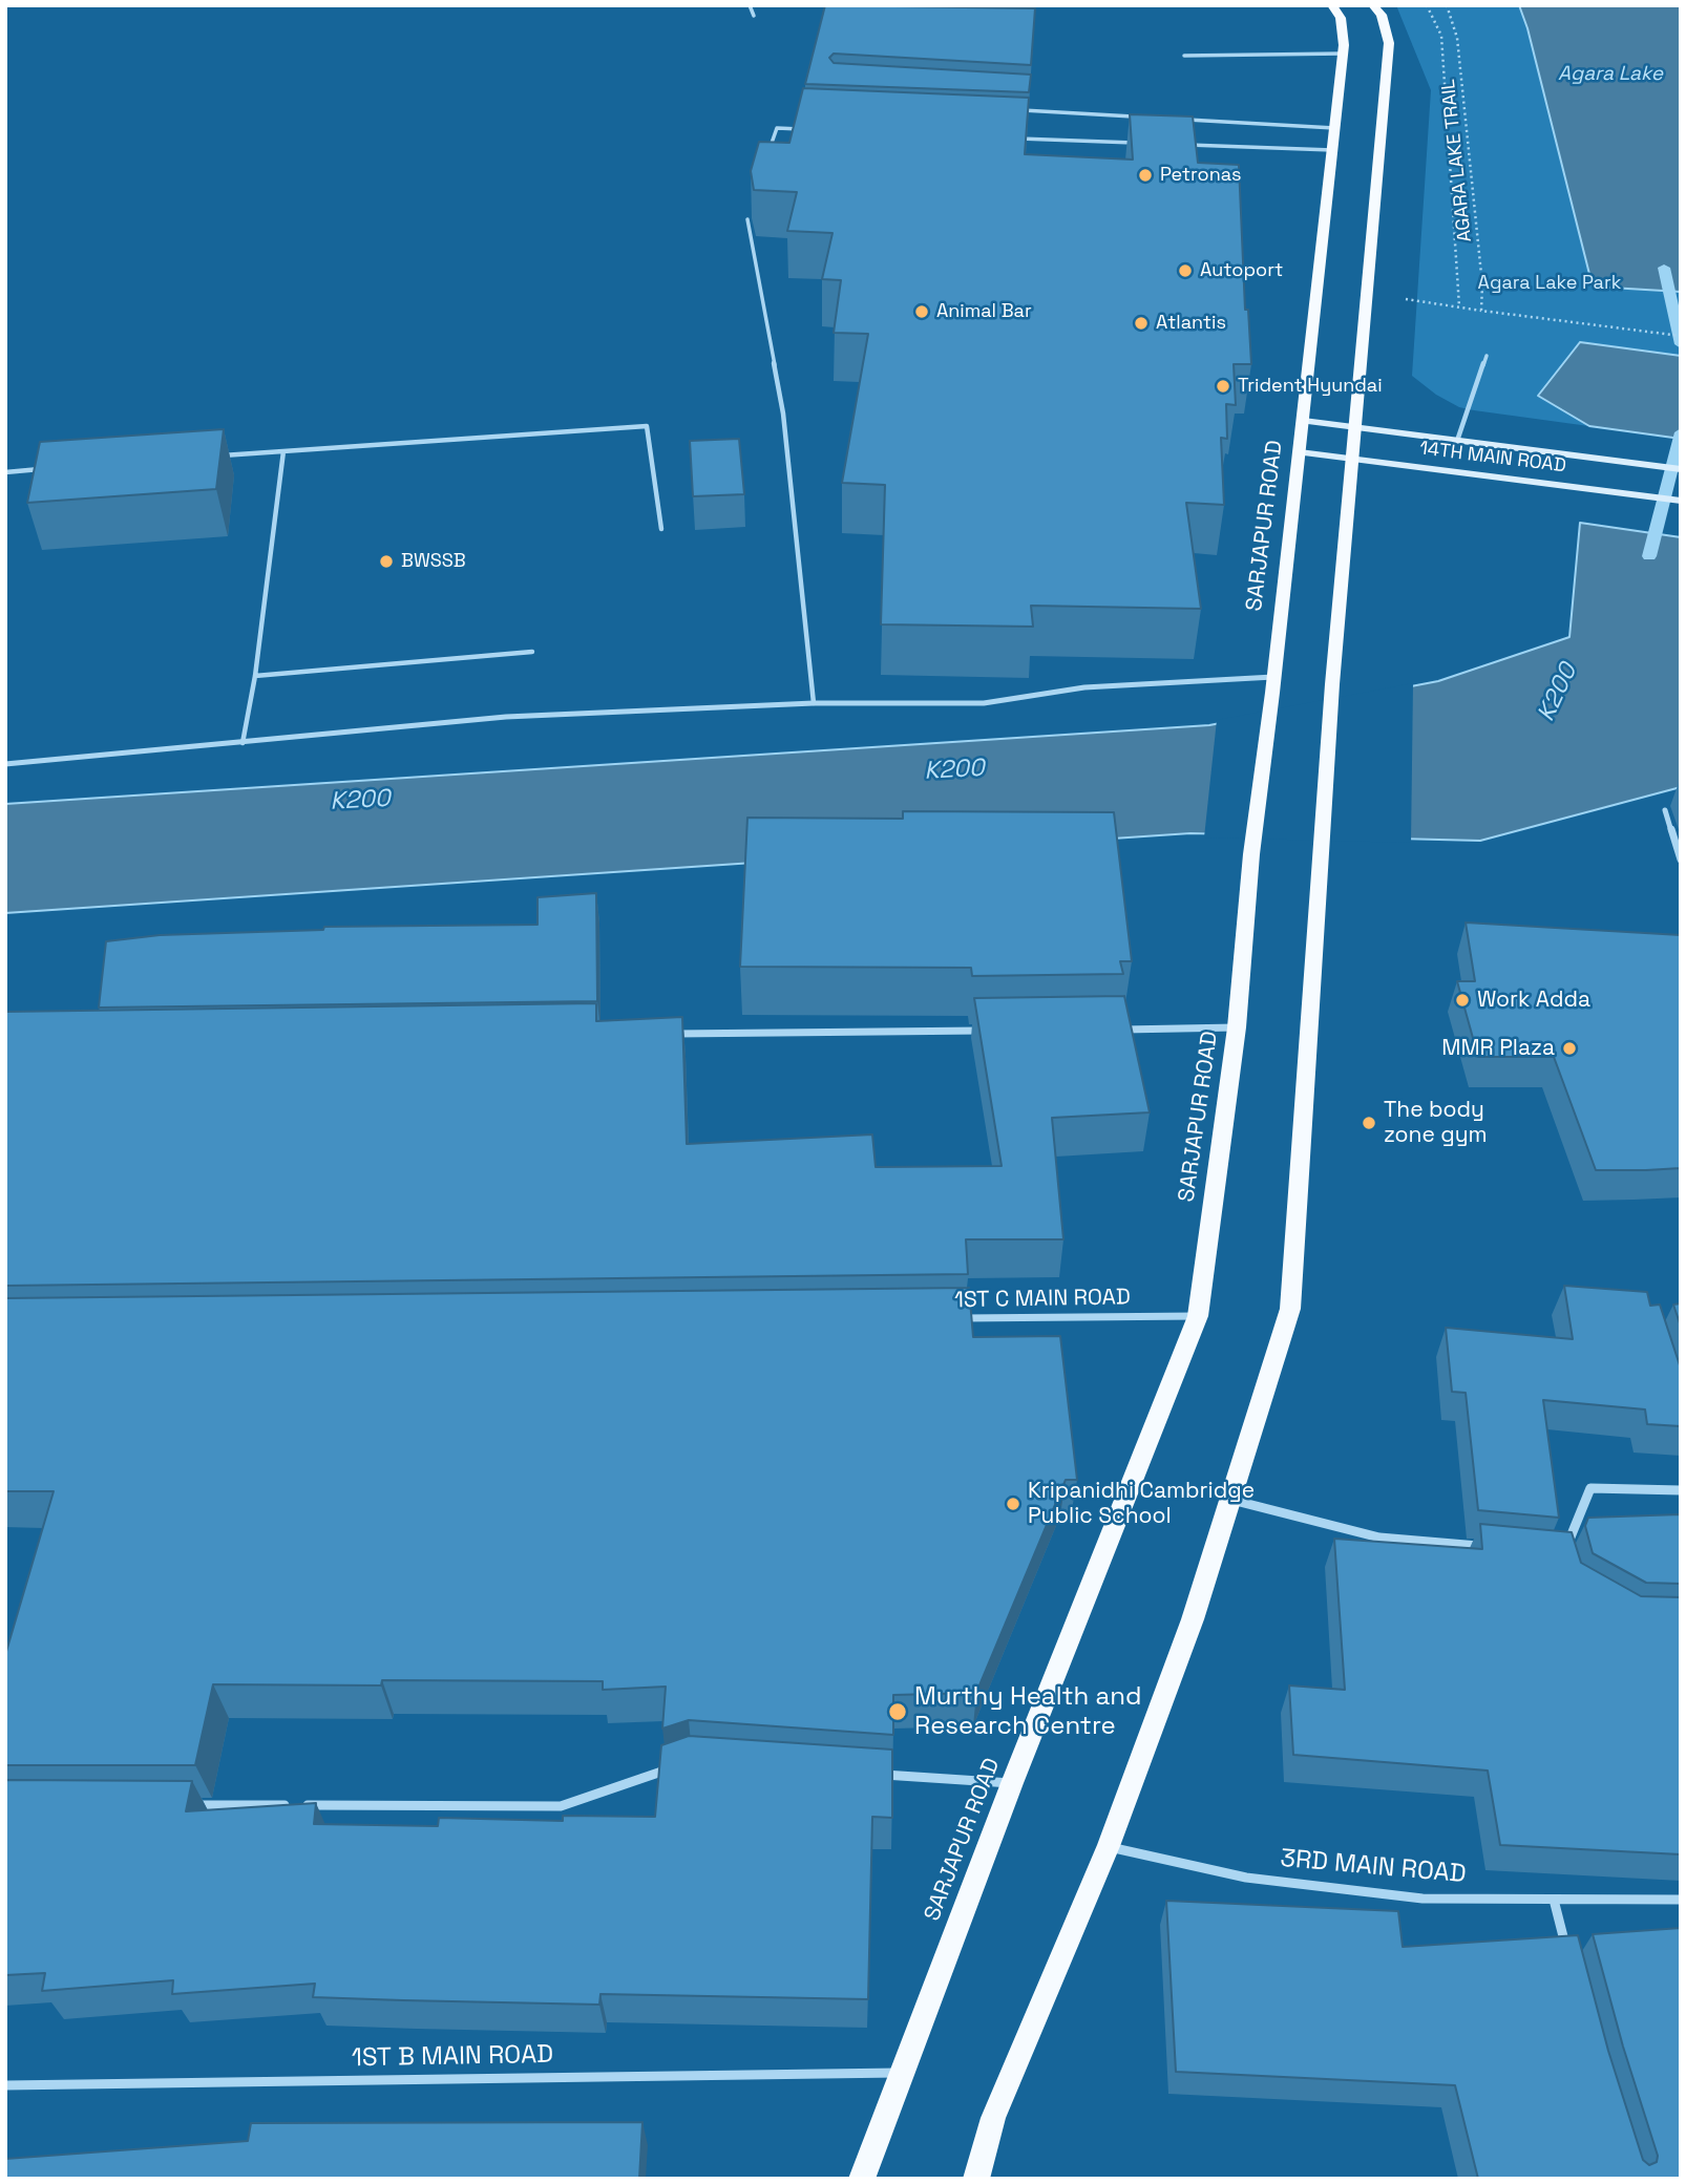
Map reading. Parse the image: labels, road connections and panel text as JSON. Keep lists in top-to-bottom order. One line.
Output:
{"streets":{"main road":["14TH MAIN ROAD","SARJAPUR ROAD"],"street":["1ST C MAIN ROAD","3RD MAIN ROAD","1ST B MAIN ROAD"],"path":["AGARA LAKE TRAIL"]},"crossings":[["14TH MAIN ROAD","SARJAPUR ROAD"],["SARJAPUR ROAD","1ST C MAIN ROAD"],["SARJAPUR ROAD","1ST B MAIN ROAD"]],"water":["Agara Lake","K200"],"parks":["Agara Lake Park"],"places":["Petronas","Autoport","Animal Bar","Atlantis","Trident Hyundai","BWSSB","Work Adda","MMR Plaza","The body zone gym","Kripanidhi Cambridge Public School","Murthy Health and Research Centre"]}
